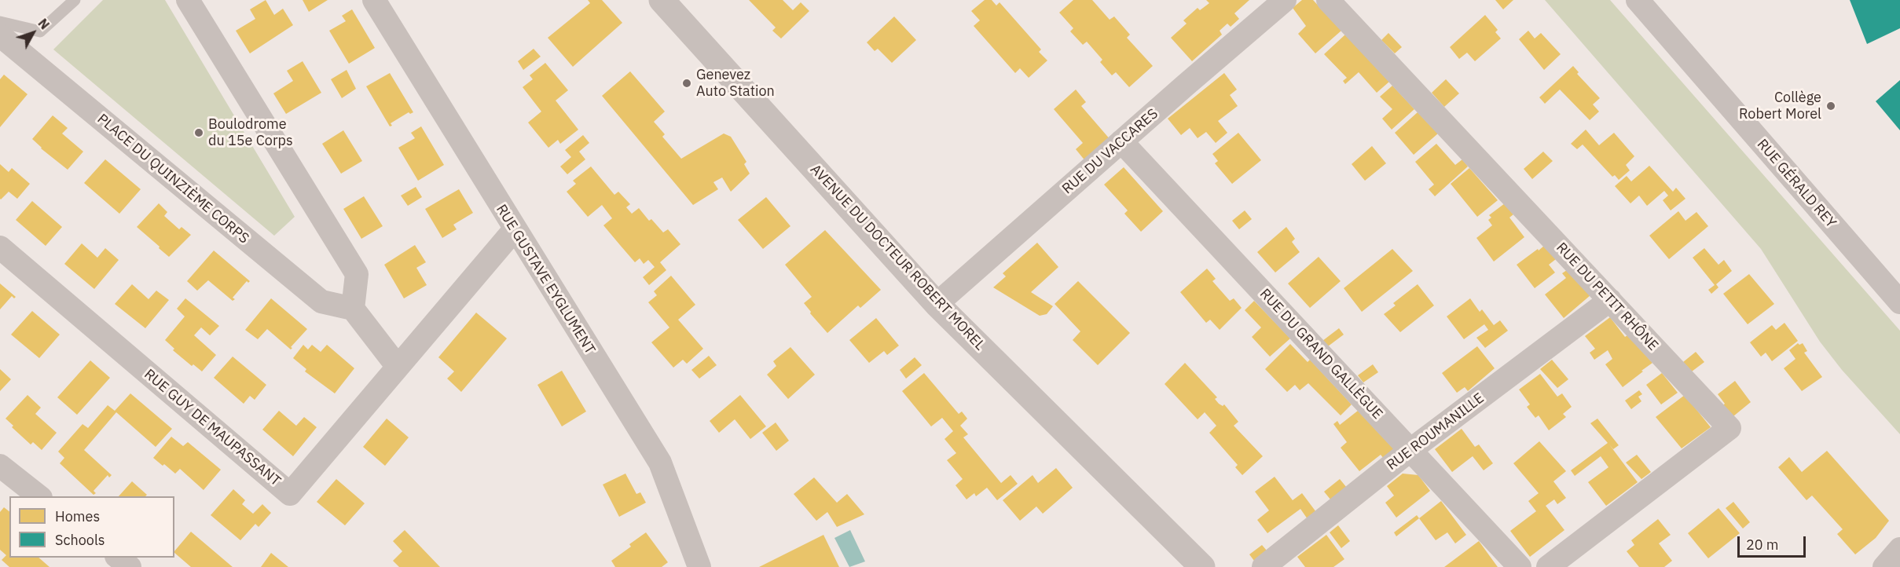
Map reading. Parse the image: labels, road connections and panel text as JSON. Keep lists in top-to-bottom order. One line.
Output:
{"streets":{"street":["RUE DU VACCARES","PLACE DU QUINZIÈME CORPS","RUE GÉRALD REY","AVENUE DU DOCTEUR ROBERT MOREL","RUE GUSTAVE EYGLUMENT","RUE DU PETIT RHÔNE","RUE DU GRAND GALLÈGUE","RUE GUY DE MAUPASSANT","RUE ROUMANILLE"]},"crossings":[["RUE DU VACCARES","AVENUE DU DOCTEUR ROBERT MOREL"],["RUE DU VACCARES","RUE DU GRAND GALLÈGUE"],["RUE GUSTAVE EYGLUMENT","RUE GUY DE MAUPASSANT"],["RUE DU PETIT RHÔNE","RUE ROUMANILLE"],["RUE DU GRAND GALLÈGUE","RUE ROUMANILLE"]],"places":["Genevez Auto Station","Collège Robert Morel","Boulodrome du 15e Corps"],"legend":["Homes","Schools"],"scale_bar":"20 m","north":"top right"}
